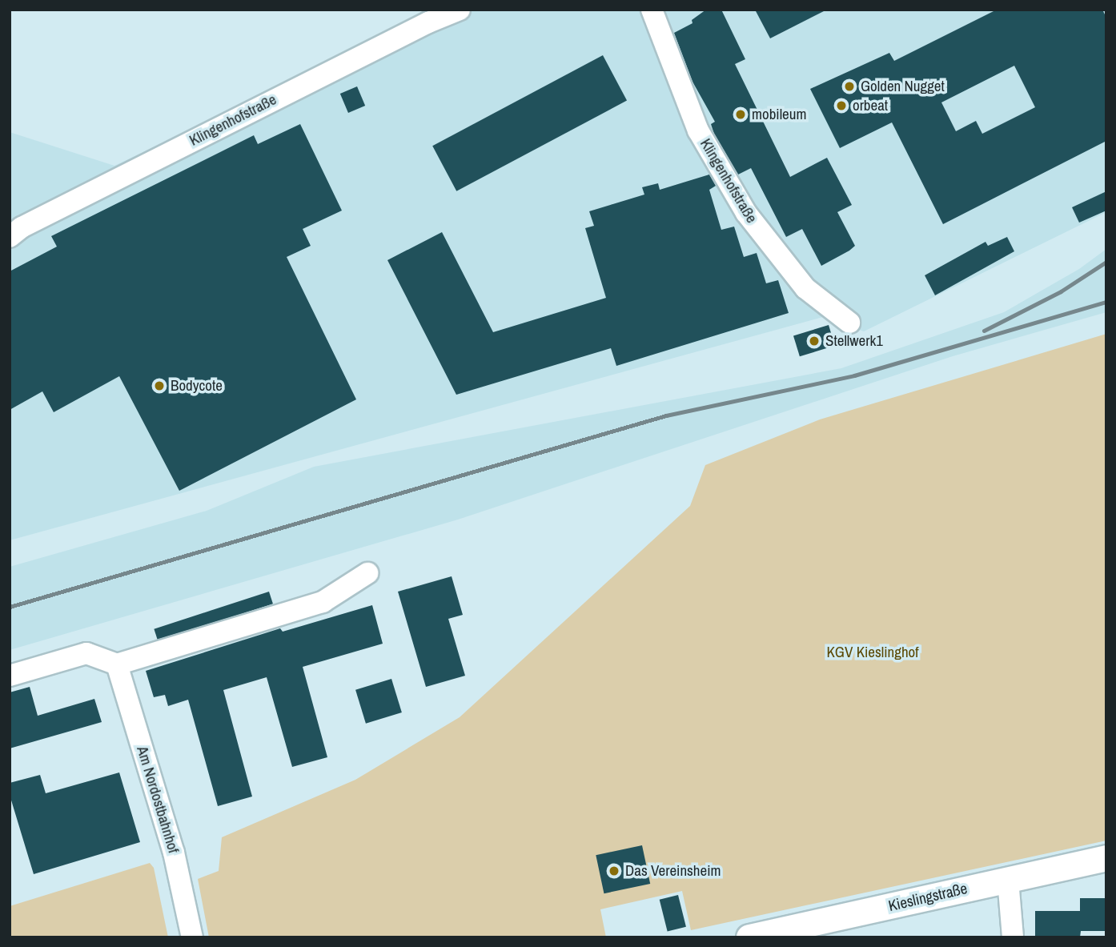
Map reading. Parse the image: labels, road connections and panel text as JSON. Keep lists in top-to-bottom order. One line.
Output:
{"streets":{"street":["Klingenhofstraße","Am Nordostbahnhof","Kieslingstraße"]},"parks":["KGV Kieslinghof"],"places":["Golden Nugget","orbeat","mobileum","Stellwerk1","Bodycote","Das Vereinsheim"]}
